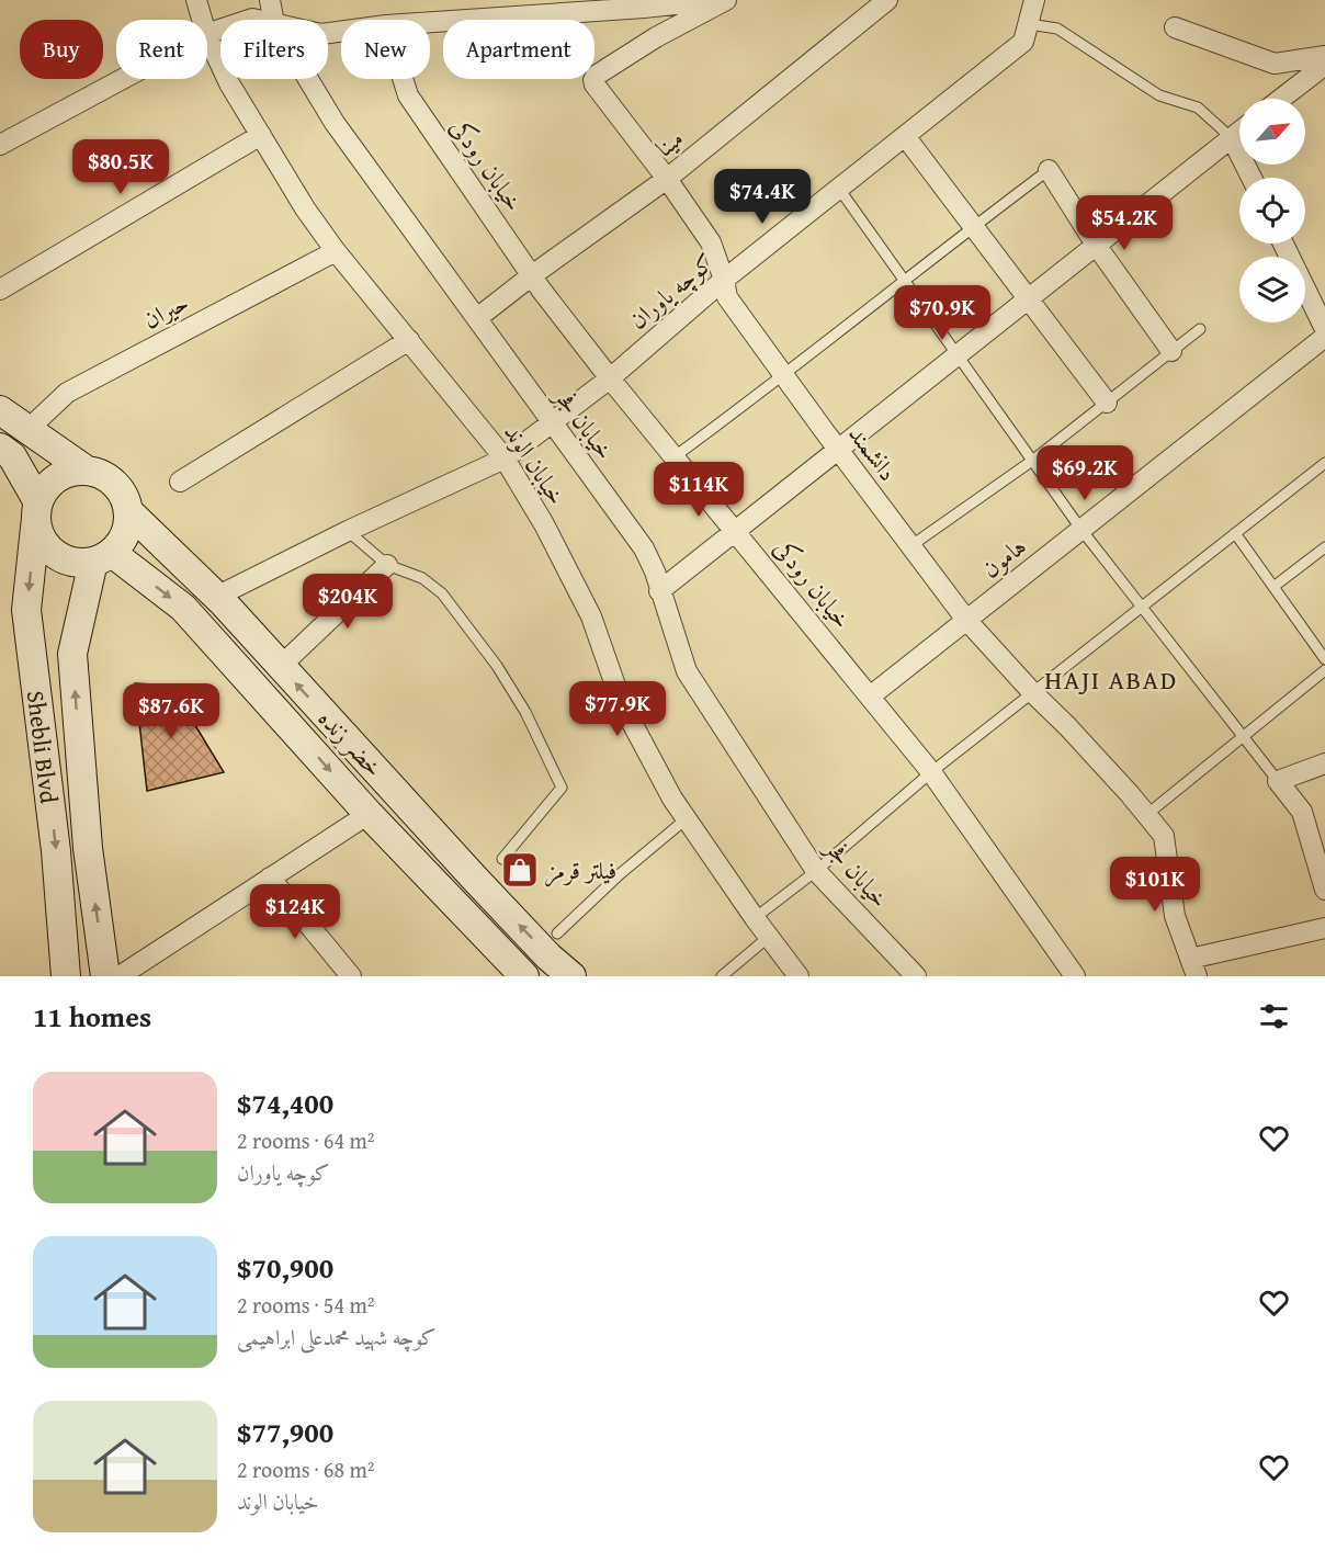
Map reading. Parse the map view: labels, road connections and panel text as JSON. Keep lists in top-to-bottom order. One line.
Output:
{"streets":{"street":["مینا","خیابان رودکی","کوچه یاوران","حیران","خیابان فجر","دانشمند","خیابان الوند","هامون","خضر زنده","Shebli Blvd"]},"crossings":[["مینا","خیابان رودکی"],["مینا","خیابان فجر"],["مینا","دانشمند"],["خیابان رودکی","کوچه یاوران"],["خیابان رودکی","هامون"],["کوچه یاوران","خیابان فجر"],["کوچه یاوران","دانشمند"],["کوچه یاوران","خیابان الوند"],["کوچه یاوران","خضر زنده"],["حیران","خیابان الوند"],["دانشمند","هامون"],["خضر زنده","Shebli Blvd"]],"districts":["HAJI ABAD"],"places":{"shop":["فیلتر قرمز"]},"north":"top right","page":{"chip":["Buy","Rent","Filters","New","Apartment"],"price":["$80.5K","$74.4K","$54.2K","$70.9K","$69.2K","$114K","$204K","$77.9K","$87.6K","$101K","$124K"],"heading":"11 homes","list":[{"name":"$74,400","note":"2 rooms · 64 m² · کوچه یاوران"},{"name":"$70,900","note":"2 rooms · 54 m² · کوچه شهید محمدعلی ابراهیمی"},{"name":"$77,900","note":"2 rooms · 68 m² · خیابان الوند"}]}}
